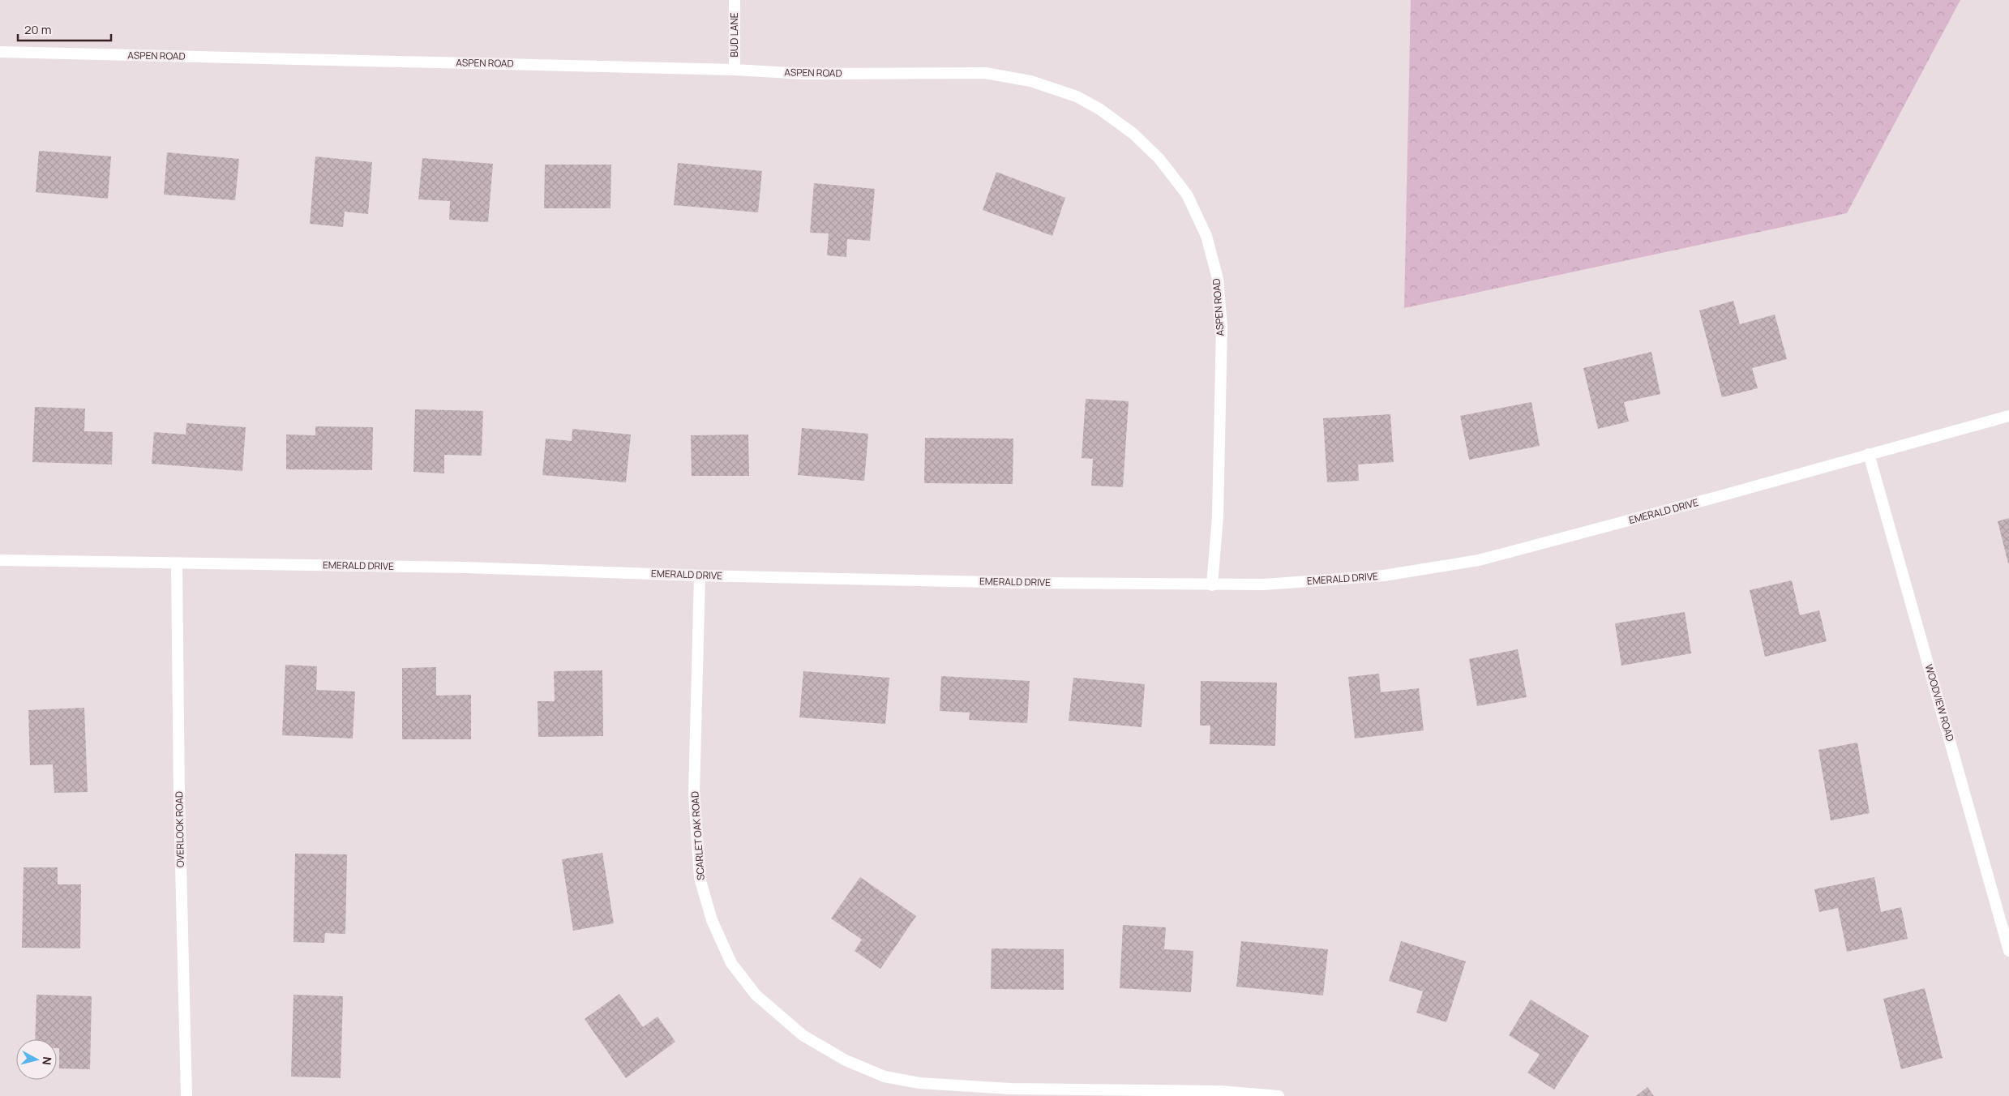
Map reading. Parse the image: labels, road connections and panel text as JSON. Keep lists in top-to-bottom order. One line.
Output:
{"streets":{"street":["BUD LANE","ASPEN ROAD","EMERALD DRIVE","WOODVIEW ROAD","OVERLOOK ROAD","SCARLET OAK ROAD"]},"crossings":[["BUD LANE","ASPEN ROAD"],["ASPEN ROAD","EMERALD DRIVE"],["EMERALD DRIVE","WOODVIEW ROAD"],["EMERALD DRIVE","OVERLOOK ROAD"],["EMERALD DRIVE","SCARLET OAK ROAD"]],"scale_bar":"20 m","north":"right"}
